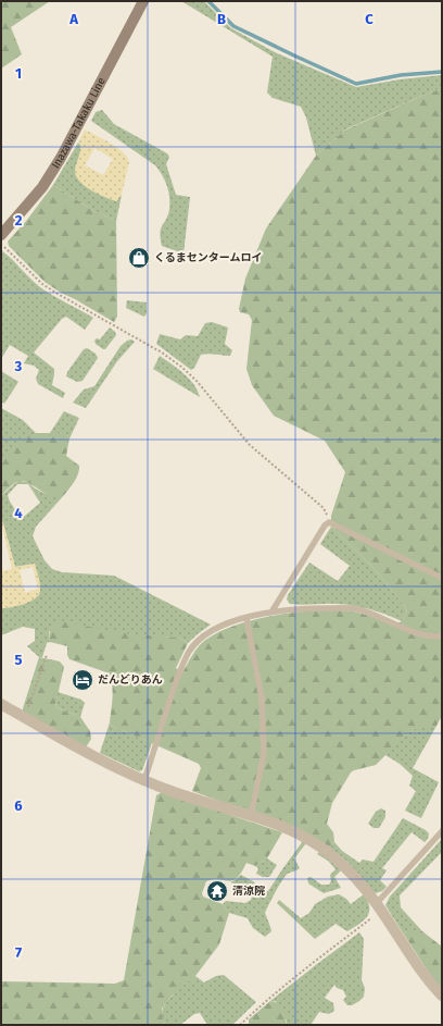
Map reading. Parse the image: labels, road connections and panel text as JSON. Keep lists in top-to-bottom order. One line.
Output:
{"streets":{"main road":["Inazawa-Takaku Line"]},"places":{"shop":["くるまセンタームロイ"],"hotel":["だんどりあん"],"temple":["清涼院"]},"grid":{"columns":["A","B","C"],"rows":["1","2","3","4","5","6","7"]}}
